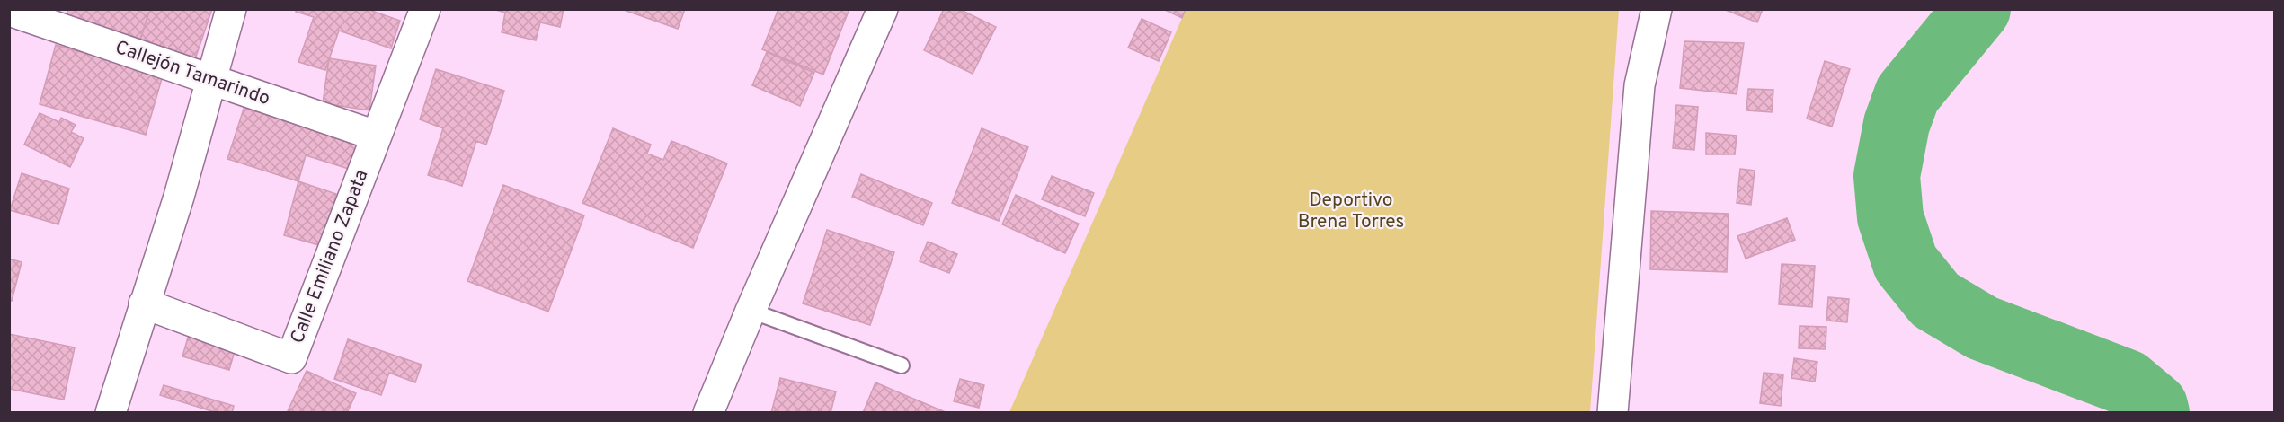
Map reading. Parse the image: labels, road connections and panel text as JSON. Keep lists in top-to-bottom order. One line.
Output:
{"streets":{"street":["Callejón Tamarindo","Calle Emiliano Zapata"]},"crossings":[["Callejón Tamarindo","Calle Emiliano Zapata"]],"parks":["Deportivo Brena Torres"]}
